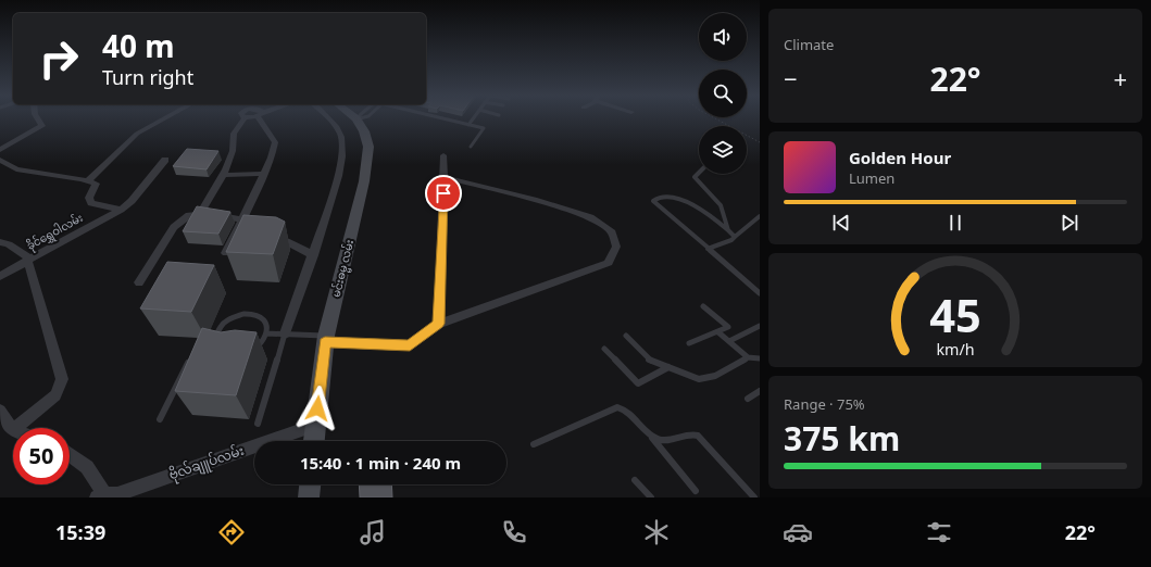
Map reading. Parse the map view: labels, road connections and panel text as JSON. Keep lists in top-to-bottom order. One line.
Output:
{"streets":{"main road":["မင်းဓမ္မ လမ်း"],"street":["ခိုင်ရွှေဝါလမ်း","ဗိုလ်ချူပ်လမ်း"]},"crossings":[["မင်းဓမ္မ လမ်း","ဗိုလ်ချူပ်လမ်း"]],"page":{"tile":["Climate",["Range · 75%","375 km"]],"turn":["40 m","Turn right"],"heat":["−","22°","+"],"song":["Golden Hour","Lumen"],"limit":"50","trip":"15:40 · 1 min · 240 m","tabs":["15:39","22°"],"gauge":["45","km/h"]}}
